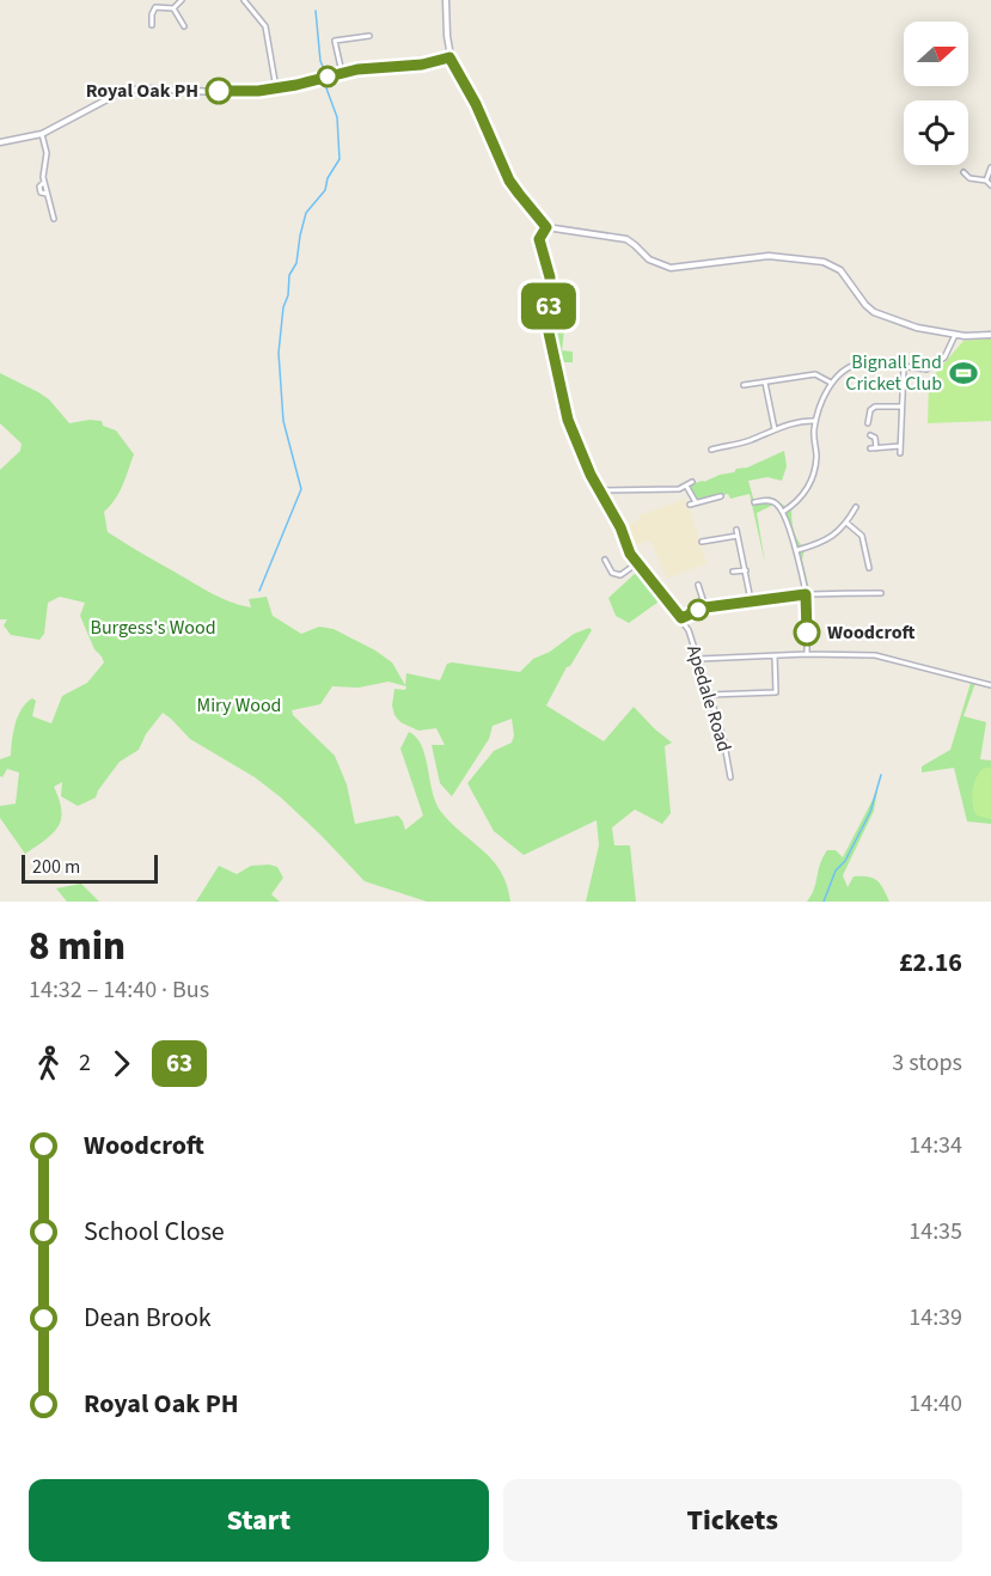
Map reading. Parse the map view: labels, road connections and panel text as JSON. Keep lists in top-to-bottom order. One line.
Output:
{"streets":{"street":["Apedale Road"]},"parks":["Burgess's Wood","Miry Wood"],"places":{"other":["Royal Oak PH","Woodcroft"],"sports":["Bignall End Cricket Club"]},"lines":["bus line 63"],"scale_bar":"200 m","north":"right","page":{"on_map":"63","scale":"200 m","heading":["8 min","14:32 – 14:40 · Bus","£2.16"],"legs":["2","63","3 stops"],"list":[{"name":"Woodcroft","value":"14:34"},{"name":"School Close","value":"14:35"},{"name":"Dean Brook","value":"14:39"},{"name":"Royal Oak PH","value":"14:40"}],"buttons":["Start","Tickets"]}}
